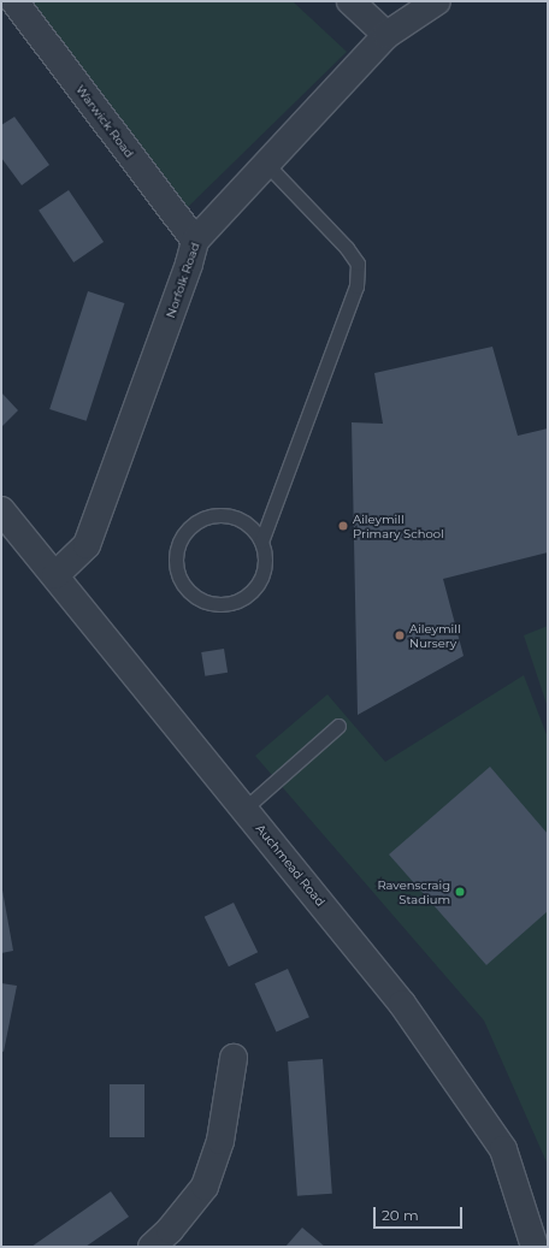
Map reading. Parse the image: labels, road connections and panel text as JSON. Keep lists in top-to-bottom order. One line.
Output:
{"streets":{"street":["Warwick Road","Norfolk Road","Auchmead Road"]},"crossings":[["Warwick Road","Norfolk Road"],["Norfolk Road","Auchmead Road"]],"places":["Aileymill Primary School","Aileymill Nursery","Ravenscraig Stadium"],"scale_bar":"20 m"}
